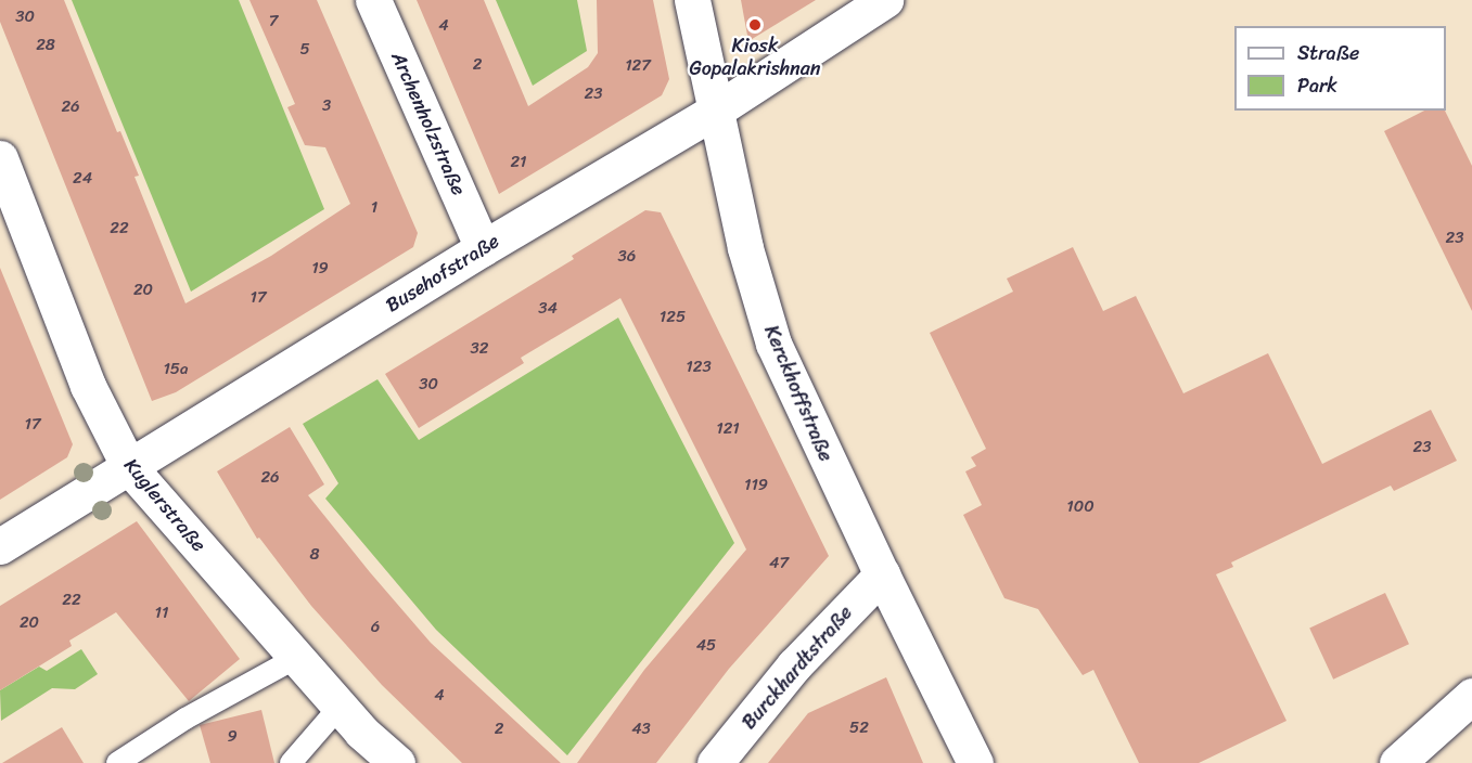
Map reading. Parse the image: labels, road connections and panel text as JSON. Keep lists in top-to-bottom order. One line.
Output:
{"streets":{"street":["Archenholzstraße","Busehofstraße","Kerckhoffstraße","Kuglerstraße","Burckhardtstraße"]},"crossings":[["Archenholzstraße","Busehofstraße"],["Busehofstraße","Kerckhoffstraße"],["Busehofstraße","Kuglerstraße"],["Kerckhoffstraße","Burckhardtstraße"]],"places":["Kiosk Gopalakrishnan"],"house_numbers":["30","7","4","28","5","2","127","23","3","26","21","24","1","22","23","36","19","20","17","34","125","32","123","15a","30","17","121","23","26","119","100","8","47","22","11","20","6","45","4","52","2","43","9"],"legend":["Straße","Park"]}
